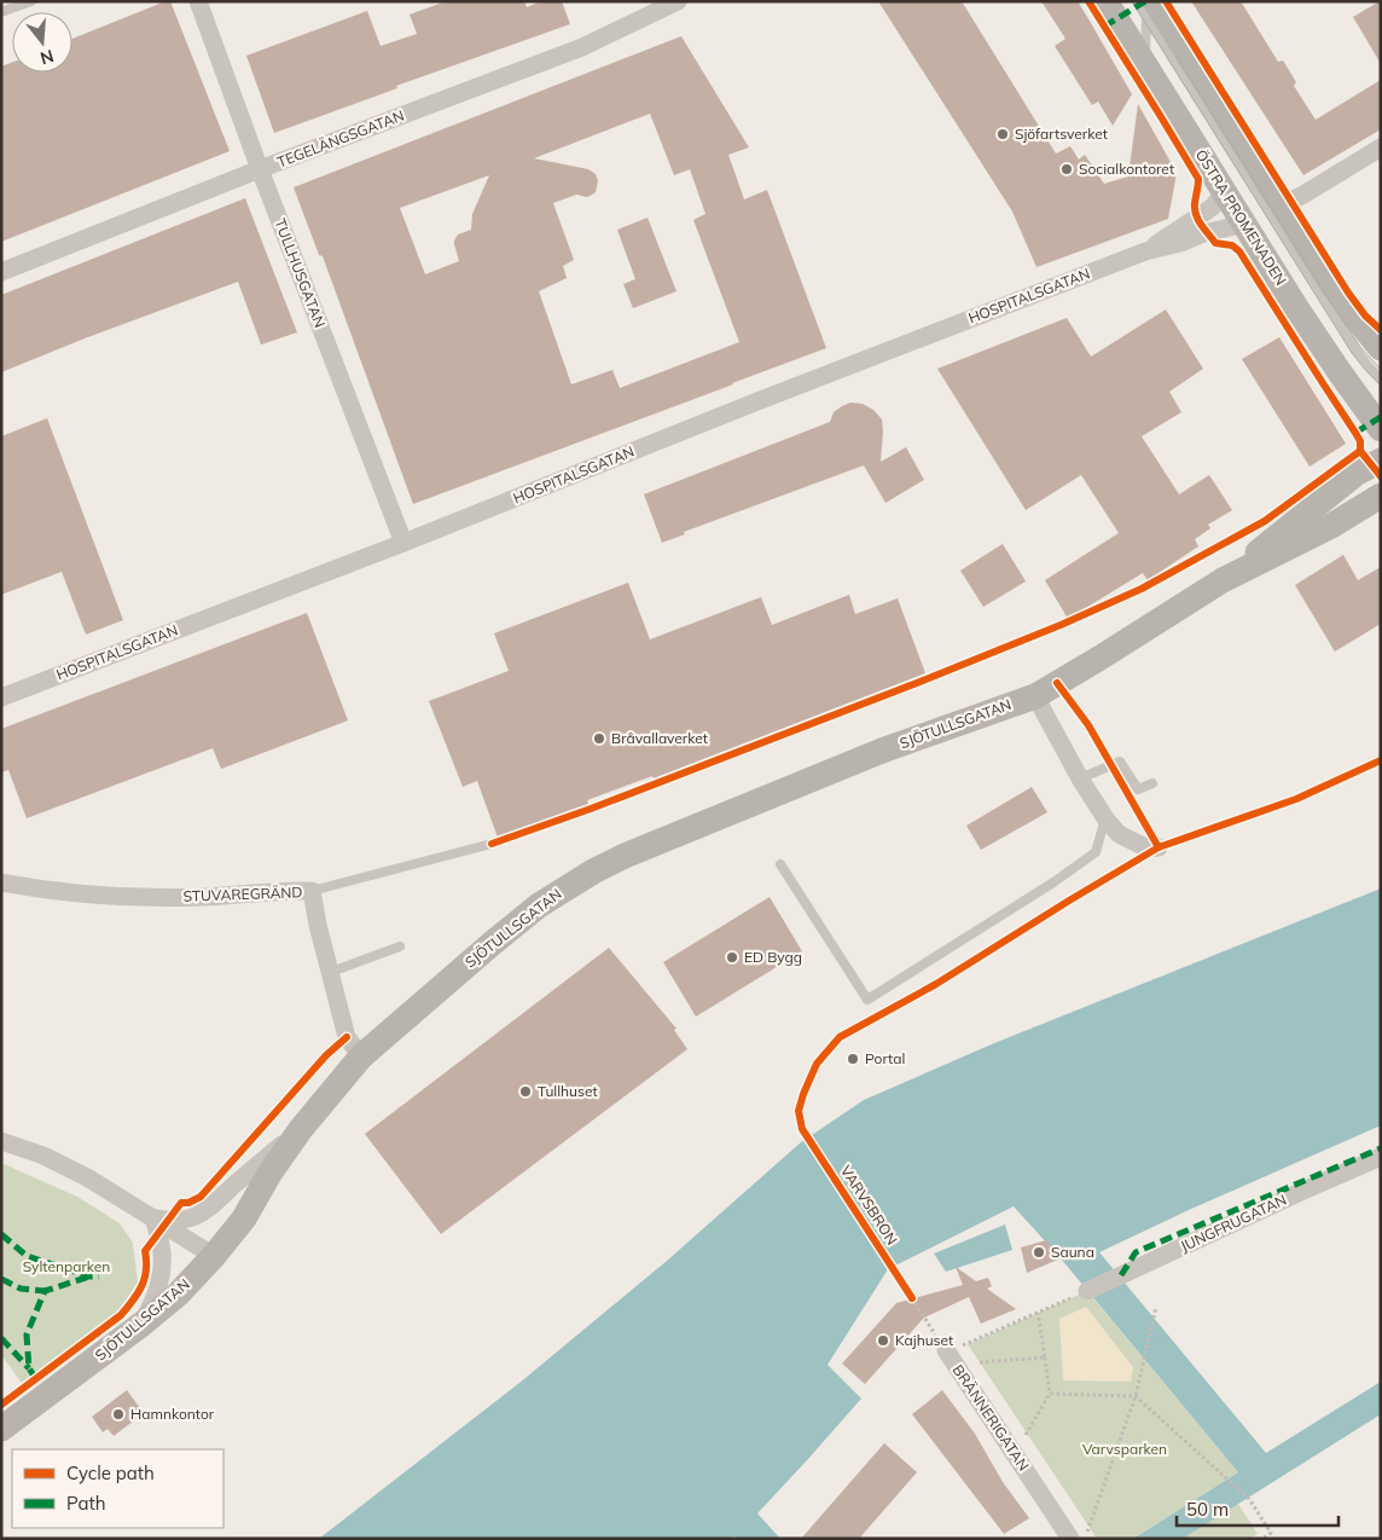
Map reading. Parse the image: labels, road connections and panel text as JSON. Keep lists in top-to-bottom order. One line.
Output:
{"streets":{"main road":["ÖSTRA PROMENADEN","SJÖTULLSGATAN"],"street":["TEGELÄNGSGATAN","TULLHUSGATAN","HOSPITALSGATAN","STUVAREGRÄND","JUNGFRUGATAN","BRÄNNERIGATAN"],"cycle path":["VARVSBRON"]},"crossings":[["TEGELÄNGSGATAN","TULLHUSGATAN"],["ÖSTRA PROMENADEN","HOSPITALSGATAN"],["TULLHUSGATAN","HOSPITALSGATAN"],["SJÖTULLSGATAN","STUVAREGRÄND"]],"parks":["Syltenparken","Varvsparken"],"places":["Sjöfartsverket","Socialkontoret","Bråvallaverket","ED Bygg","Portal","Tullhuset","Sauna","Kajhuset","Hamnkontor"],"legend":["Cycle path","Path"],"scale_bar":"50 m","north":"bottom"}
